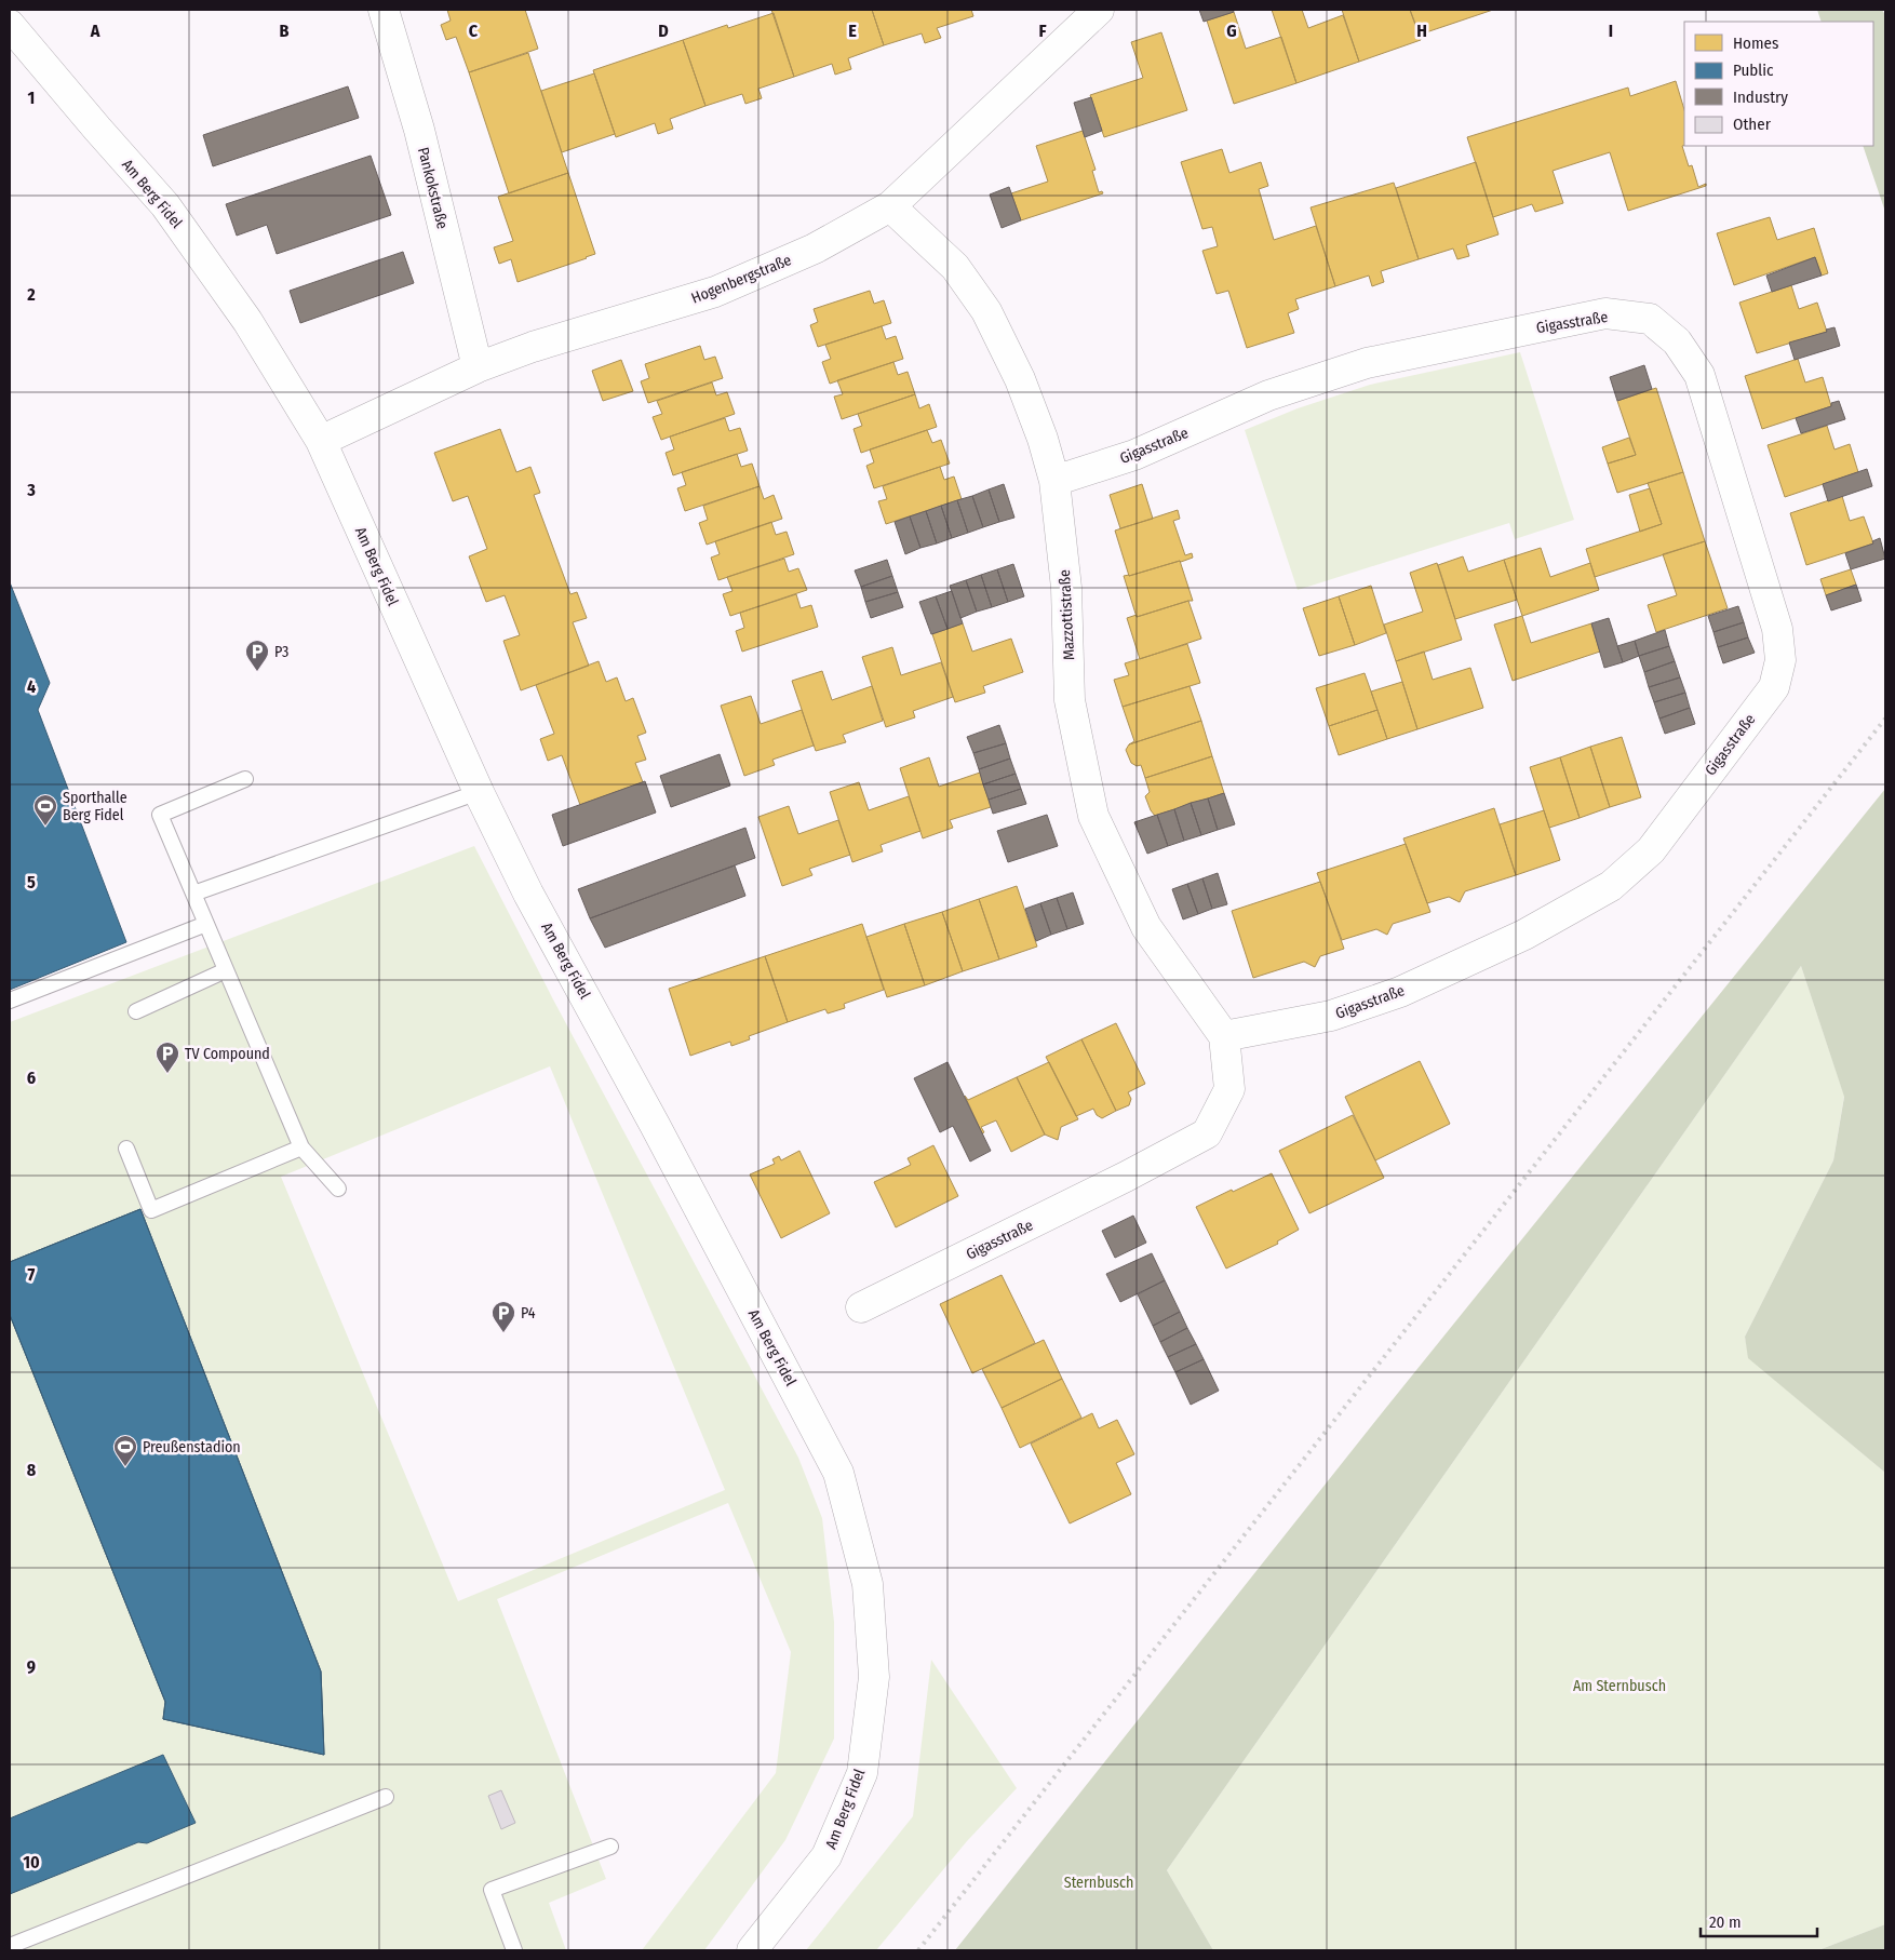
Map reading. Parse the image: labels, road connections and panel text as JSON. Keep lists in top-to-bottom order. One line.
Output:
{"streets":{"street":["Pankokstraße","Am Berg Fidel","Hogenbergstraße","Gigasstraße","Mazzottistraße"]},"crossings":[["Pankokstraße","Hogenbergstraße"],["Am Berg Fidel","Hogenbergstraße"],["Hogenbergstraße","Mazzottistraße"],["Gigasstraße","Mazzottistraße"]],"parks":["Am Sternbusch","Sternbusch"],"places":{"parking":["P3","TV Compound","P4"],"sports":["Sporthalle Berg Fidel","Preußenstadion"]},"legend":["Homes","Public","Industry","Other"],"scale_bar":"20 m","grid":{"columns":["A","B","C","D","E","F","G","H","I"],"rows":["1","2","3","4","5","6","7","8","9","10"]}}
